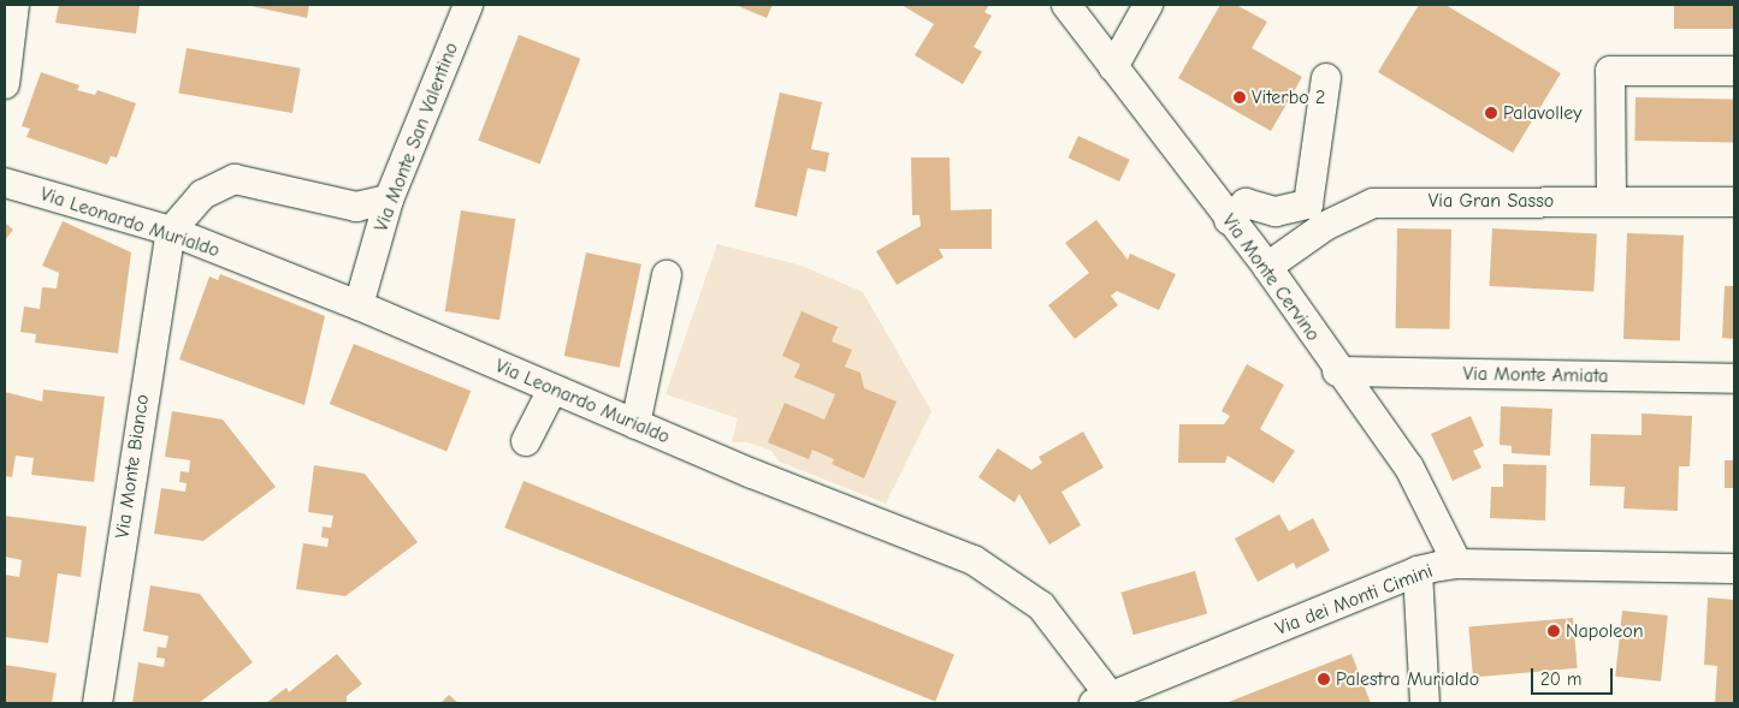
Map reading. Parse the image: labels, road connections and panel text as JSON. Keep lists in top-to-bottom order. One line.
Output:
{"streets":{"street":["Via Monte San Valentino","Via Gran Sasso","Via Leonardo Murialdo","Via Monte Cervino","Via Monte Amiata","Via Monte Bianco","Via dei Monti Cimini"]},"crossings":[["Via Monte San Valentino","Via Leonardo Murialdo"],["Via Gran Sasso","Via Monte Cervino"],["Via Leonardo Murialdo","Via Monte Bianco"],["Via Leonardo Murialdo","Via dei Monti Cimini"],["Via Monte Cervino","Via Monte Amiata"],["Via Monte Cervino","Via dei Monti Cimini"]],"places":["Viterbo 2","Palavolley","Napoleon","Palestra Murialdo"],"scale_bar":"20 m"}
